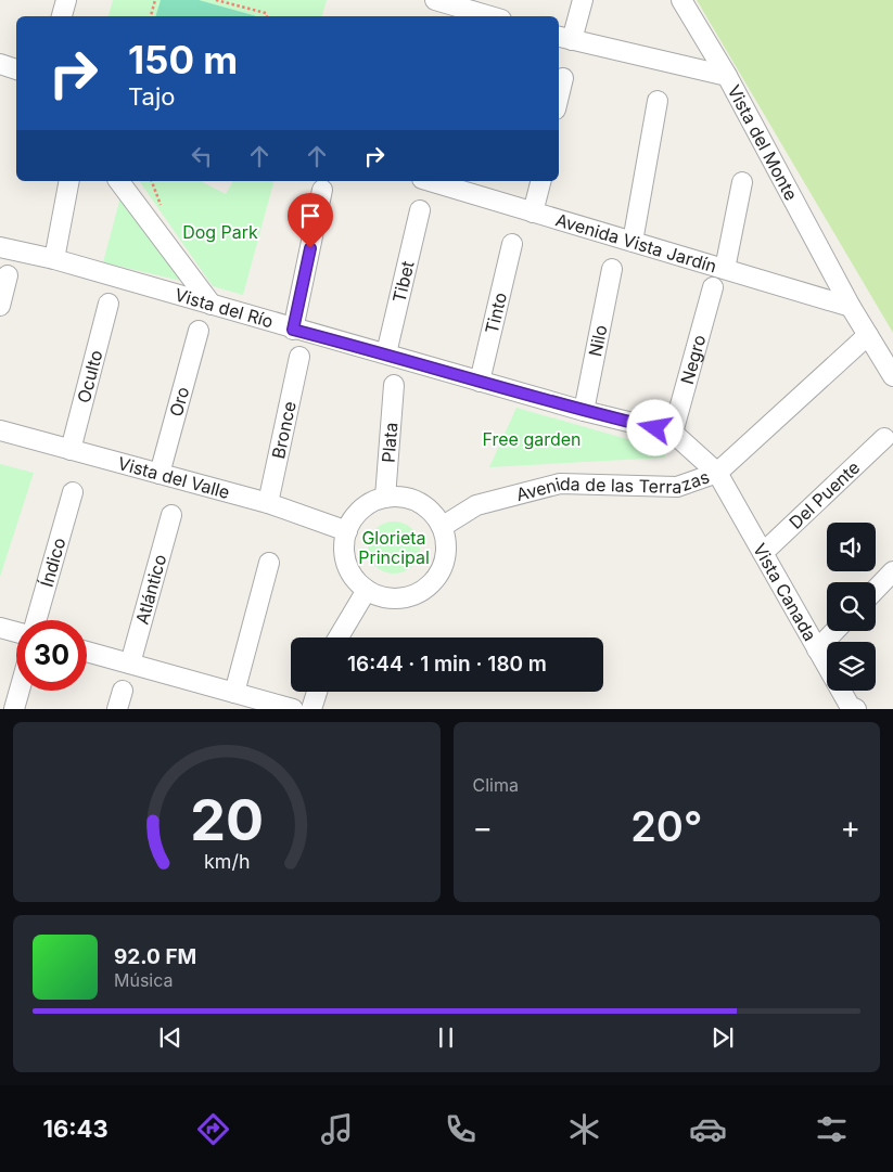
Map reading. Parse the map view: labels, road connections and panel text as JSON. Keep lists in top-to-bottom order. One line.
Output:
{"streets":{"street":["Vista del Monte","Avenida Vista Jardín","Tibet","Vista del Río","Tinto","Nilo","Negro","Oculto","Oro","Bronce","Plata","Vista del Valle","Avenida de las Terrazas","Del Puente","Índico","Atlántico","Vista Canada"]},"crossings":[["Vista del Monte","Avenida Vista Jardín"],["Vista del Monte","Avenida de las Terrazas"],["Tibet","Vista del Río"],["Vista del Río","Tinto"],["Vista del Río","Nilo"],["Vista del Río","Negro"],["Vista del Río","Avenida de las Terrazas"],["Vista del Río","Vista Canada"],["Oculto","Vista del Valle"],["Oro","Vista del Valle"],["Bronce","Vista del Valle"],["Plata","Vista del Valle"],["Plata","Avenida de las Terrazas"],["Vista del Valle","Avenida de las Terrazas"],["Avenida de las Terrazas","Vista Canada"],["Del Puente","Vista Canada"]],"parks":["Dog Park","Free garden","Glorieta Principal"],"page":{"turn":["150 m","Tajo"],"limit":"30","trip":"16:44 · 1 min · 180 m","tile":"Clima","heat":["−","20°","+"],"song":["92.0 FM","Música"],"tabs":"16:43","gauge":["20","km/h"]}}
